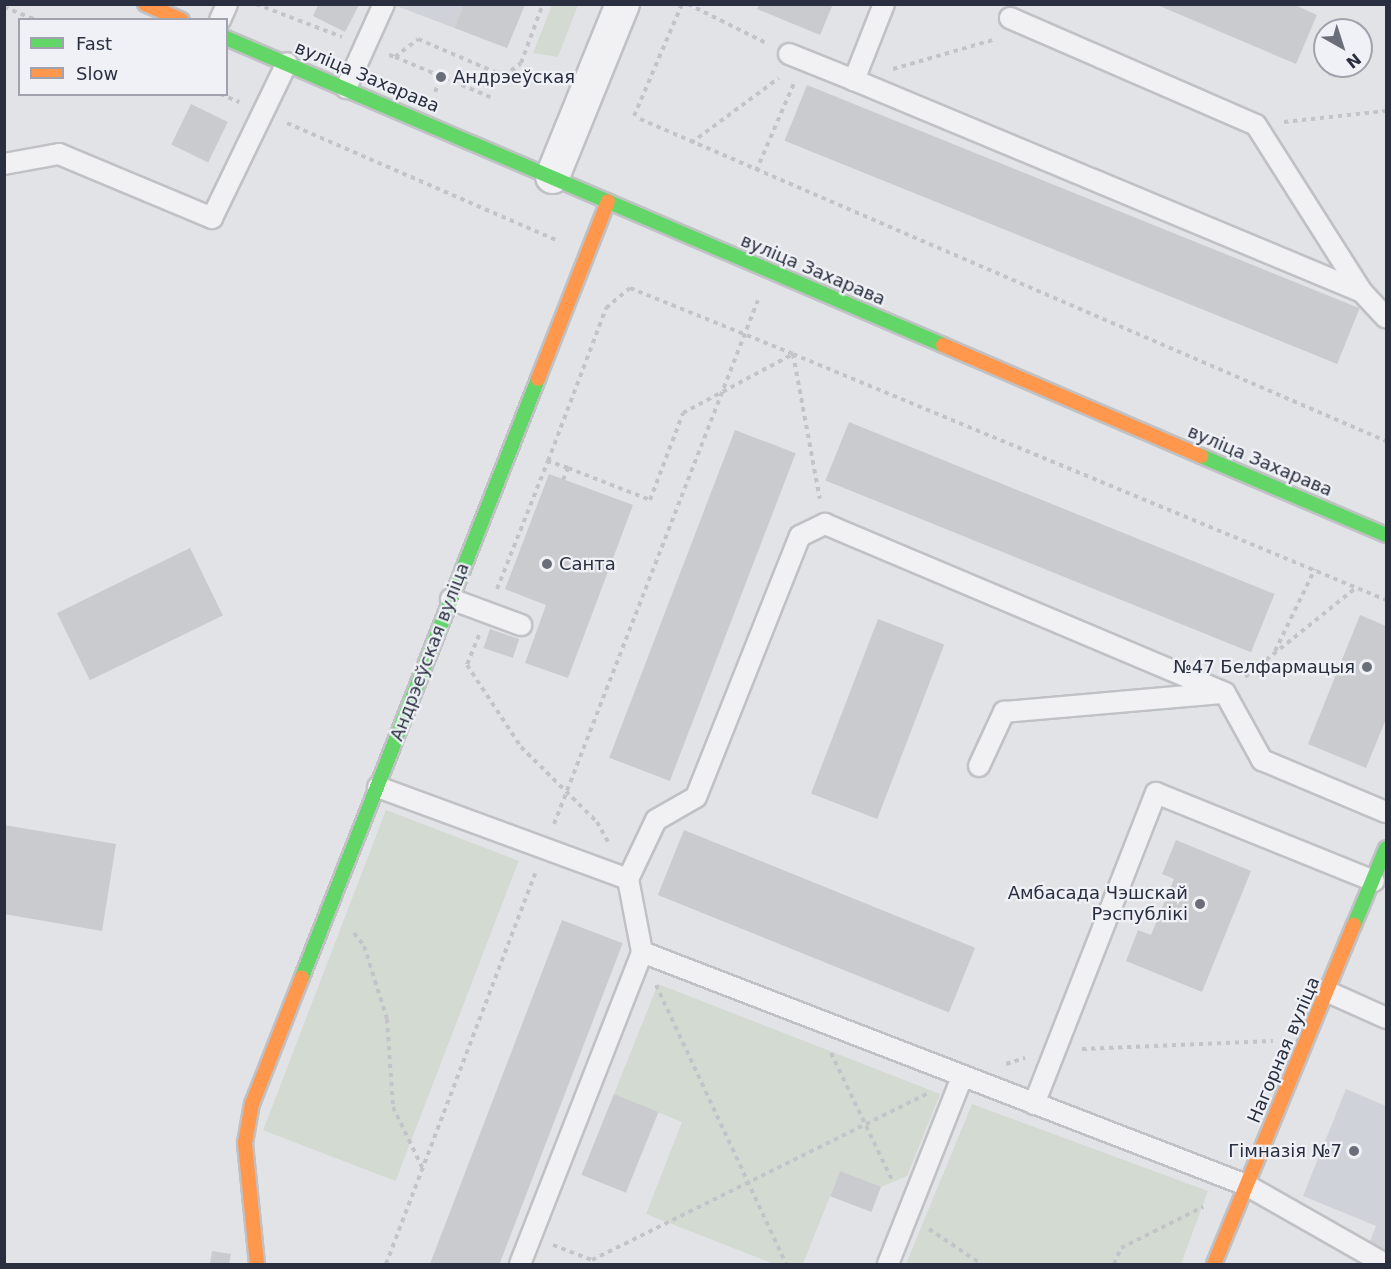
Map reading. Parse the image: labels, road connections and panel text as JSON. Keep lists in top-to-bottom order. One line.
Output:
{"streets":{"street":["вуліца Захарава","Андрэеўская вуліца","Нагорная вуліца"]},"crossings":[["вуліца Захарава","Андрэеўская вуліца"]],"places":["Андрэеўская","Санта","№47 Белфармацыя","Амбасада Чэшскай Рэспублікі","Гімназія №7"],"legend":["Fast","Slow"],"north":"bottom right"}
